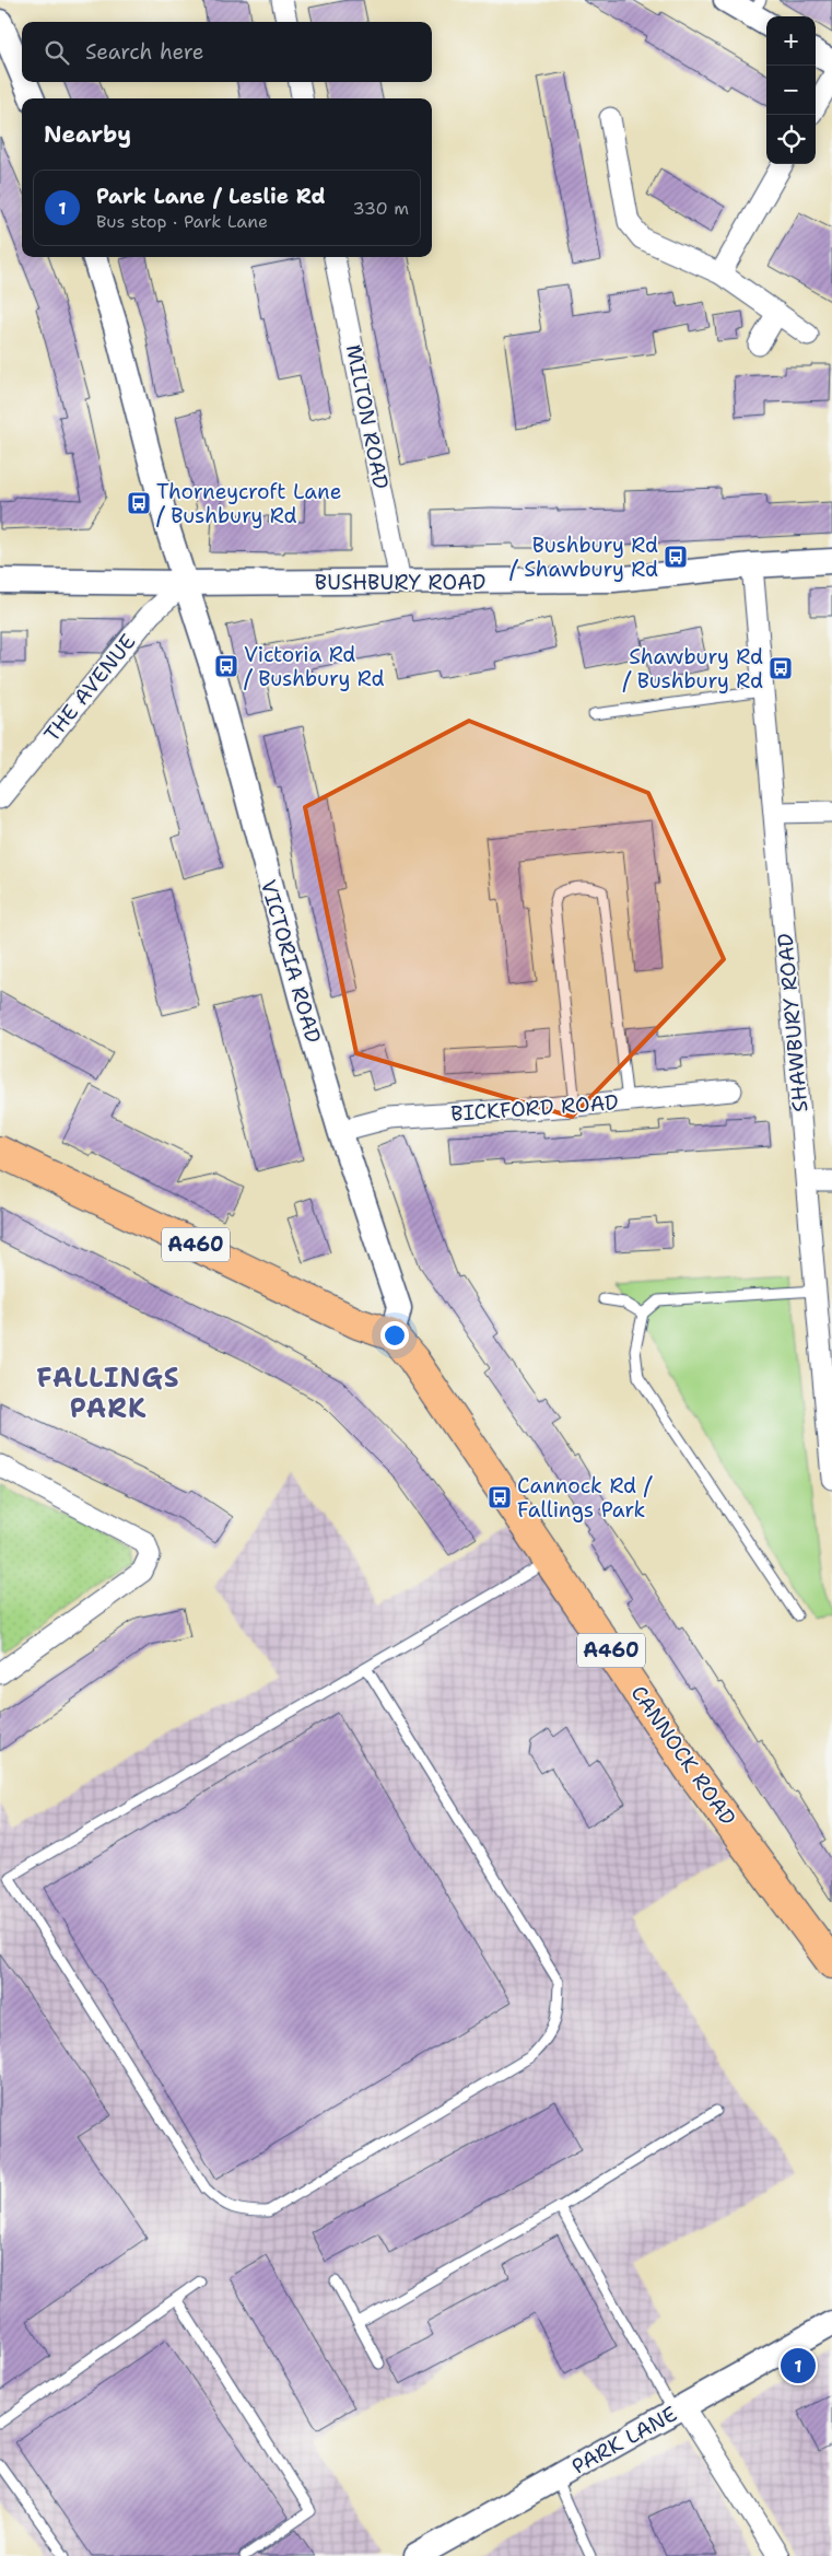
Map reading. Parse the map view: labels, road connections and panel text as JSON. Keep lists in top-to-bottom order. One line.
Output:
{"streets":{"highway":["A460","CANNOCK ROAD"],"street":["MILTON ROAD","BUSHBURY ROAD","THE AVENUE","VICTORIA ROAD","SHAWBURY ROAD","BICKFORD ROAD","PARK LANE"]},"crossings":[["MILTON ROAD","BUSHBURY ROAD"],["BUSHBURY ROAD","THE AVENUE"],["BUSHBURY ROAD","VICTORIA ROAD"],["BUSHBURY ROAD","SHAWBURY ROAD"],["THE AVENUE","VICTORIA ROAD"],["VICTORIA ROAD","BICKFORD ROAD"],["VICTORIA ROAD","CANNOCK ROAD"]],"districts":["FALLINGS PARK"],"places":{"bus stop":["Thorneycroft Lane / Bushbury Rd","Bushbury Rd / Shawbury Rd","Victoria Rd / Bushbury Rd","Shawbury Rd / Bushbury Rd","Cannock Rd / Fallings Park"]},"page":{"map_buttons":["+","−"],"search":"Search here","heading":"Nearby","list":[{"mark":"1","name":"Park Lane / Leslie Rd","note":"Bus stop · Park Lane","value":"330 m"}],"pins":"1"}}
